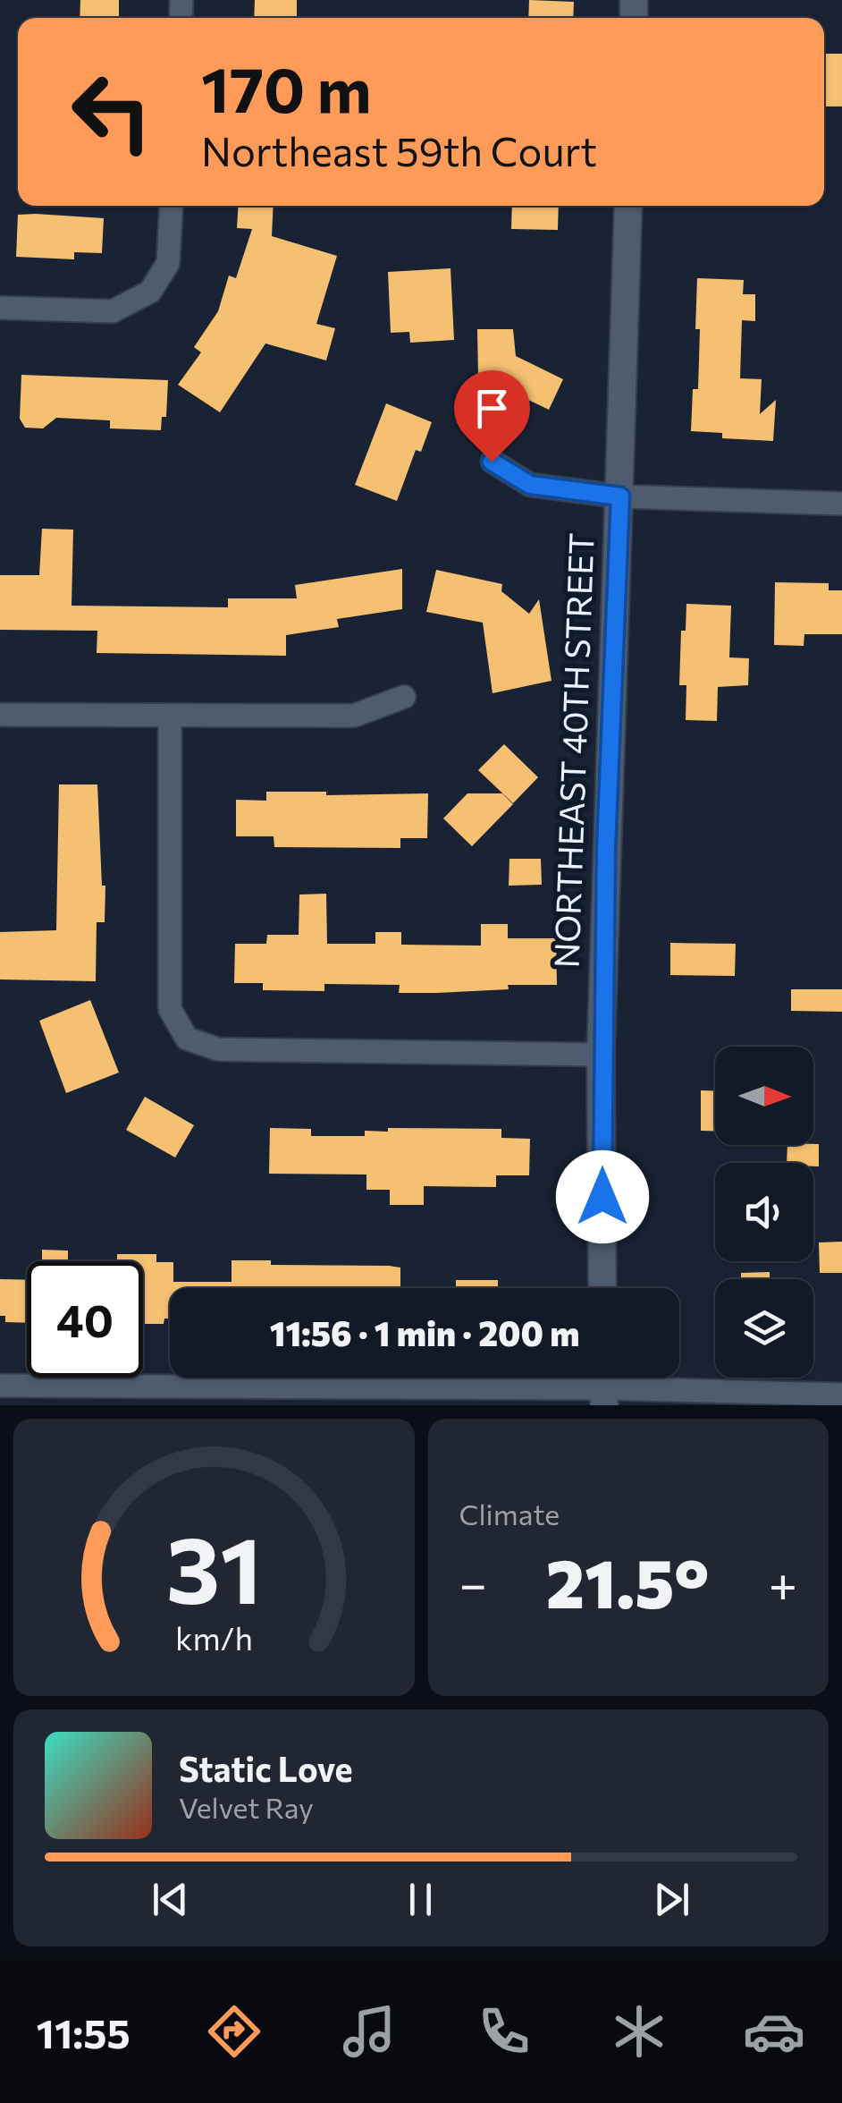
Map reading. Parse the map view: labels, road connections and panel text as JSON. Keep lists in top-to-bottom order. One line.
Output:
{"streets":{"street":["NORTHEAST 40TH STREET"]},"north":"right","page":{"turn":["170 m","Northeast 59th Court"],"limit":"40","trip":"11:56 · 1 min · 200 m","tile":"Climate","heat":["−","21.5°","+"],"song":["Static Love","Velvet Ray"],"tabs":"11:55","gauge":["31","km/h"]}}
